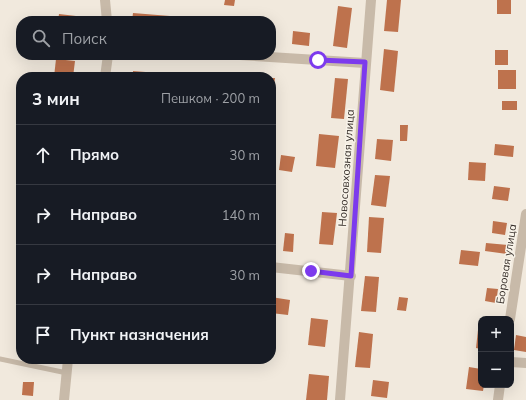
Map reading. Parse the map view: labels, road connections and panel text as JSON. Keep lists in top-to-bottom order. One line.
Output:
{"streets":{"street":["Новосовхозная улица","Боровая улица"]},"page":{"search":"Поиск","heading":["3 мин","Пешком · 200 m"],"list":[["Прямо","30 m"],["Направо","140 m"],["Направо","30 m"],"Пункт назначения"],"map_buttons":["+","−"]}}
